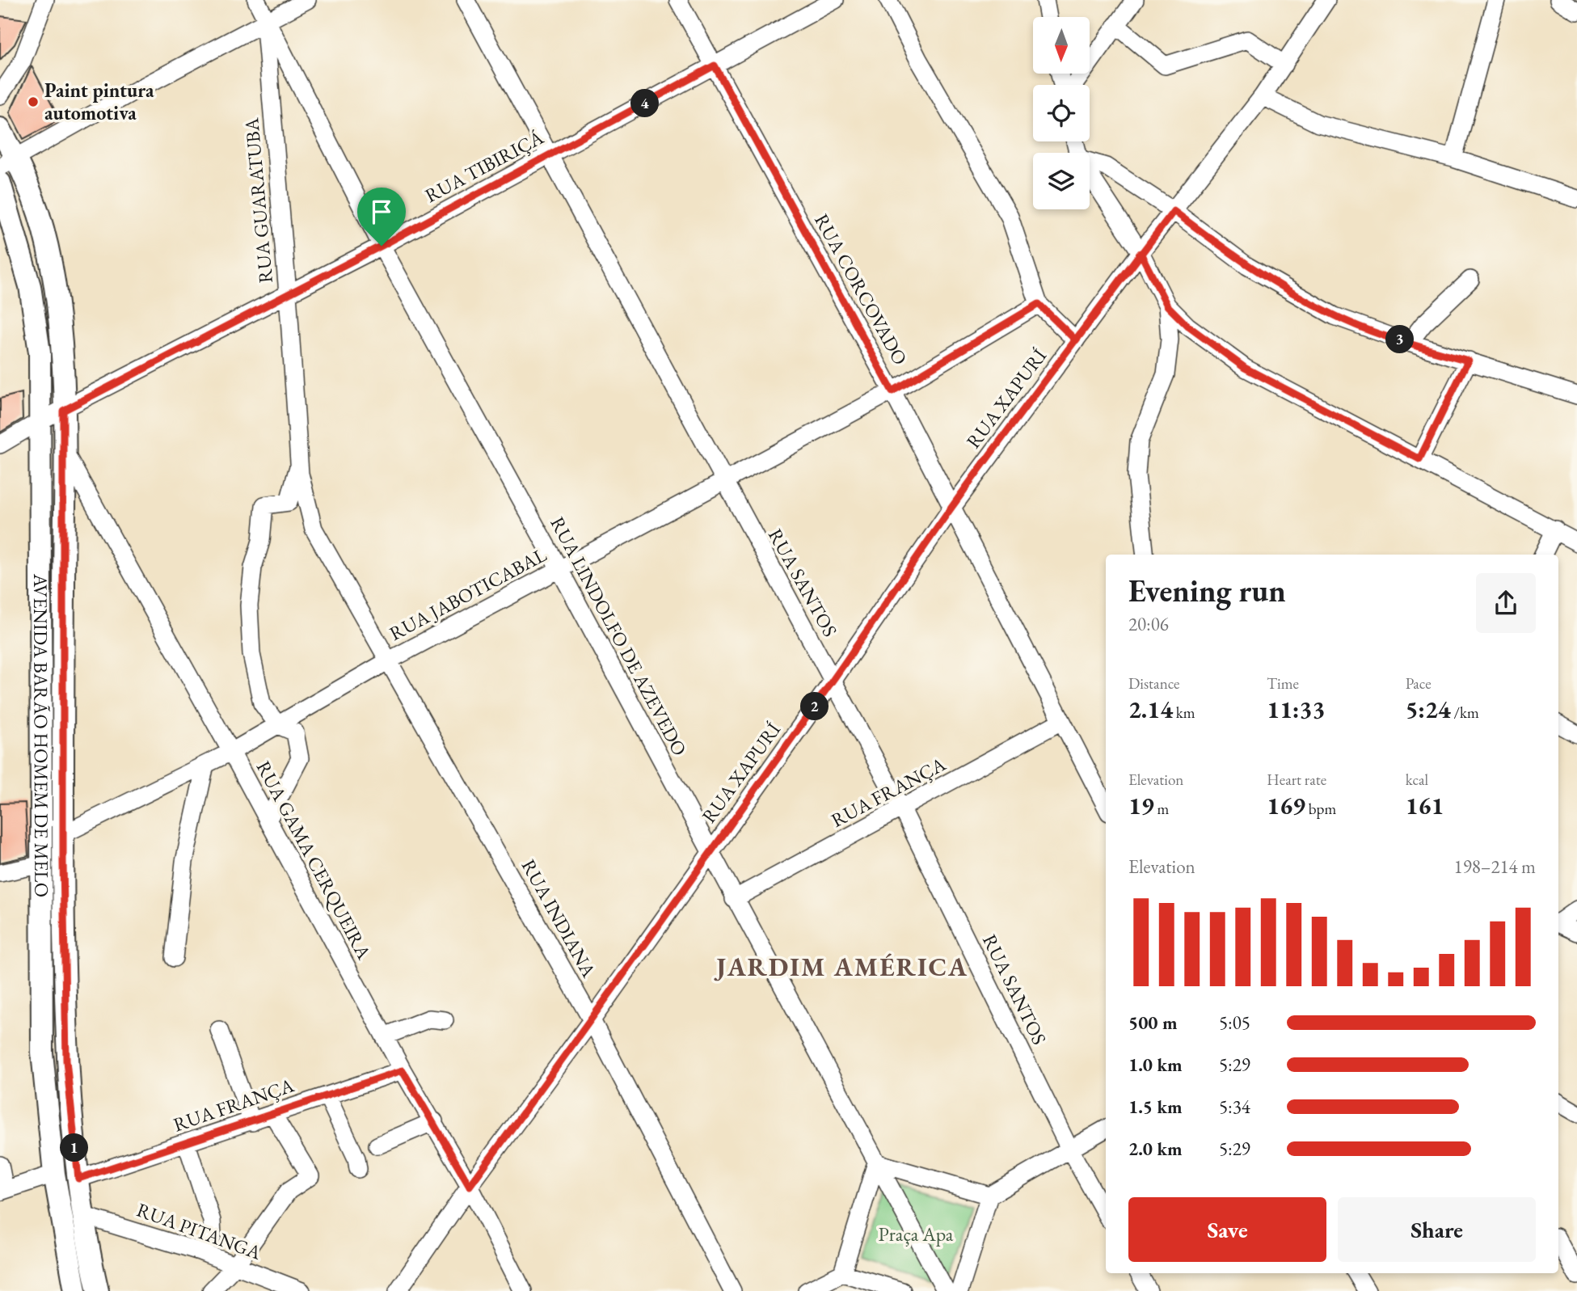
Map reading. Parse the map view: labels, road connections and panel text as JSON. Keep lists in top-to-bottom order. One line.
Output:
{"streets":{"main road":["AVENIDA BARÃO HOMEM DE MELO"],"street":["RUA TIBIRIÇÁ","RUA GUARATUBA","RUA CORCOVADO","RUA XAPURÍ","RUA SANTOS","RUA JABOTICABAL","RUA LINDOLFO DE AZEVEDO","RUA FRANÇA","RUA GAMA CERQUEIRA","RUA INDIANA","RUA PITANGA"]},"crossings":[["RUA TIBIRIÇÁ","RUA GUARATUBA"],["RUA TIBIRIÇÁ","RUA CORCOVADO"],["RUA TIBIRIÇÁ","RUA SANTOS"],["RUA TIBIRIÇÁ","RUA LINDOLFO DE AZEVEDO"],["RUA TIBIRIÇÁ","AVENIDA BARÃO HOMEM DE MELO"],["RUA GUARATUBA","RUA JABOTICABAL"],["RUA GUARATUBA","RUA LINDOLFO DE AZEVEDO"],["RUA GUARATUBA","RUA INDIANA"],["RUA CORCOVADO","RUA XAPURÍ"],["RUA CORCOVADO","RUA JABOTICABAL"],["RUA CORCOVADO","RUA FRANÇA"],["RUA XAPURÍ","RUA SANTOS"],["RUA XAPURÍ","RUA LINDOLFO DE AZEVEDO"],["RUA XAPURÍ","RUA GAMA CERQUEIRA"],["RUA XAPURÍ","RUA INDIANA"],["RUA SANTOS","RUA JABOTICABAL"],["RUA SANTOS","RUA FRANÇA"],["RUA JABOTICABAL","RUA LINDOLFO DE AZEVEDO"],["RUA JABOTICABAL","AVENIDA BARÃO HOMEM DE MELO"],["RUA JABOTICABAL","RUA GAMA CERQUEIRA"],["RUA JABOTICABAL","RUA INDIANA"],["RUA LINDOLFO DE AZEVEDO","RUA FRANÇA"],["AVENIDA BARÃO HOMEM DE MELO","RUA FRANÇA"],["AVENIDA BARÃO HOMEM DE MELO","RUA GAMA CERQUEIRA"],["AVENIDA BARÃO HOMEM DE MELO","RUA PITANGA"],["RUA FRANÇA","RUA GAMA CERQUEIRA"]],"districts":["JARDIM AMÉRICA"],"parks":["Praça Apa"],"places":["Paint pintura automotiva"],"north":"bottom","page":{"pins":["4","3","2","1"],"heading":["Evening run","20:06"],"stats":[["Distance","2.14 km"],["Time","11:33"],["Pace","5:24 /km"],["Elevation","19 m"],["Heart rate","169 bpm"],["kcal","161"]],"chart":["Elevation","198–214 m"],"list":[{"name":"500 m","note":"5:05"},{"name":"1.0 km","note":"5:29"},{"name":"1.5 km","note":"5:34"},{"name":"2.0 km","note":"5:29"}],"buttons":["Save","Share"]}}
